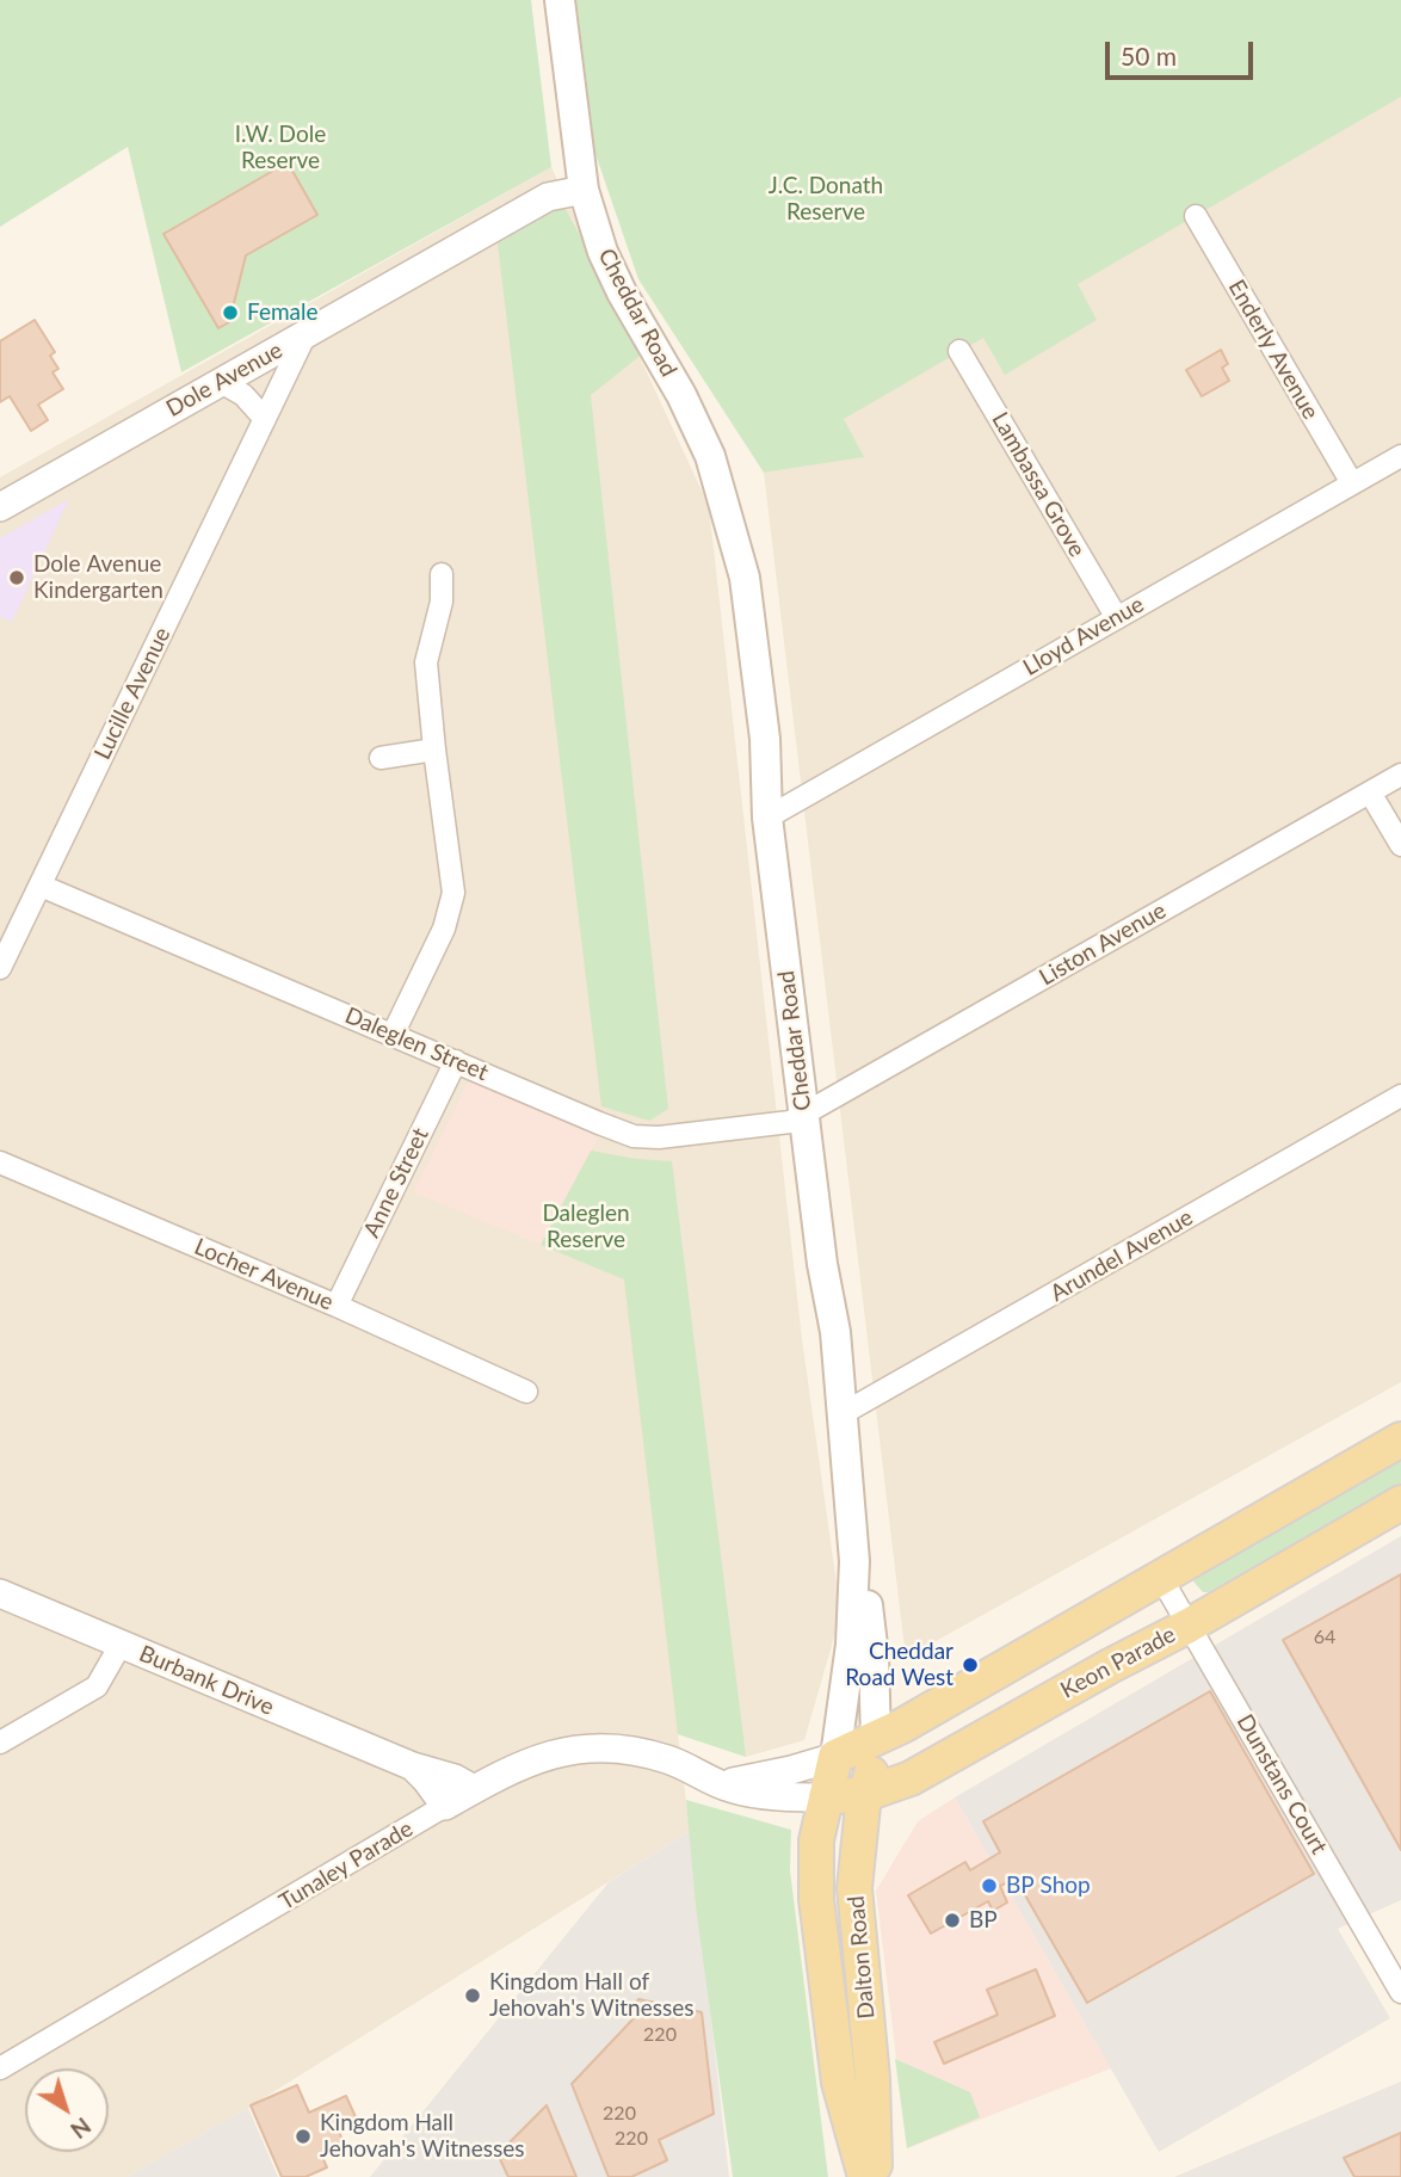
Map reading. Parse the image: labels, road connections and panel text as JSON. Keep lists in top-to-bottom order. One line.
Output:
{"streets":{"main road":["Cheddar Road","Keon Parade","Dalton Road"],"street":["Enderly Avenue","Dole Avenue","Lambassa Grove","Lloyd Avenue","Lucille Avenue","Liston Avenue","Daleglen Street","Anne Street","Arundel Avenue","Locher Avenue","Burbank Drive","Dunstans Court","Tunaley Parade"]},"crossings":[["Cheddar Road","Dole Avenue"],["Cheddar Road","Lloyd Avenue"],["Cheddar Road","Liston Avenue"],["Cheddar Road","Daleglen Street"],["Cheddar Road","Arundel Avenue"],["Cheddar Road","Tunaley Parade"],["Cheddar Road","Dalton Road"],["Enderly Avenue","Lloyd Avenue"],["Dole Avenue","Lucille Avenue"],["Lambassa Grove","Lloyd Avenue"],["Lucille Avenue","Daleglen Street"],["Liston Avenue","Daleglen Street"],["Daleglen Street","Anne Street"],["Anne Street","Locher Avenue"],["Keon Parade","Dunstans Court"],["Keon Parade","Tunaley Parade"],["Keon Parade","Dalton Road"],["Burbank Drive","Tunaley Parade"],["Tunaley Parade","Dalton Road"]],"parks":["I.W. Dole Reserve","J.C. Donath Reserve","Daleglen Reserve"],"places":["Female","Dole Avenue Kindergarten","Cheddar Road West","BP Shop","BP","Kingdom Hall of Jehovah's Witnesses","Kingdom Hall Jehovah's Witnesses"],"house_numbers":["64","220","220","220"],"scale_bar":"50 m","north":"bottom right"}
